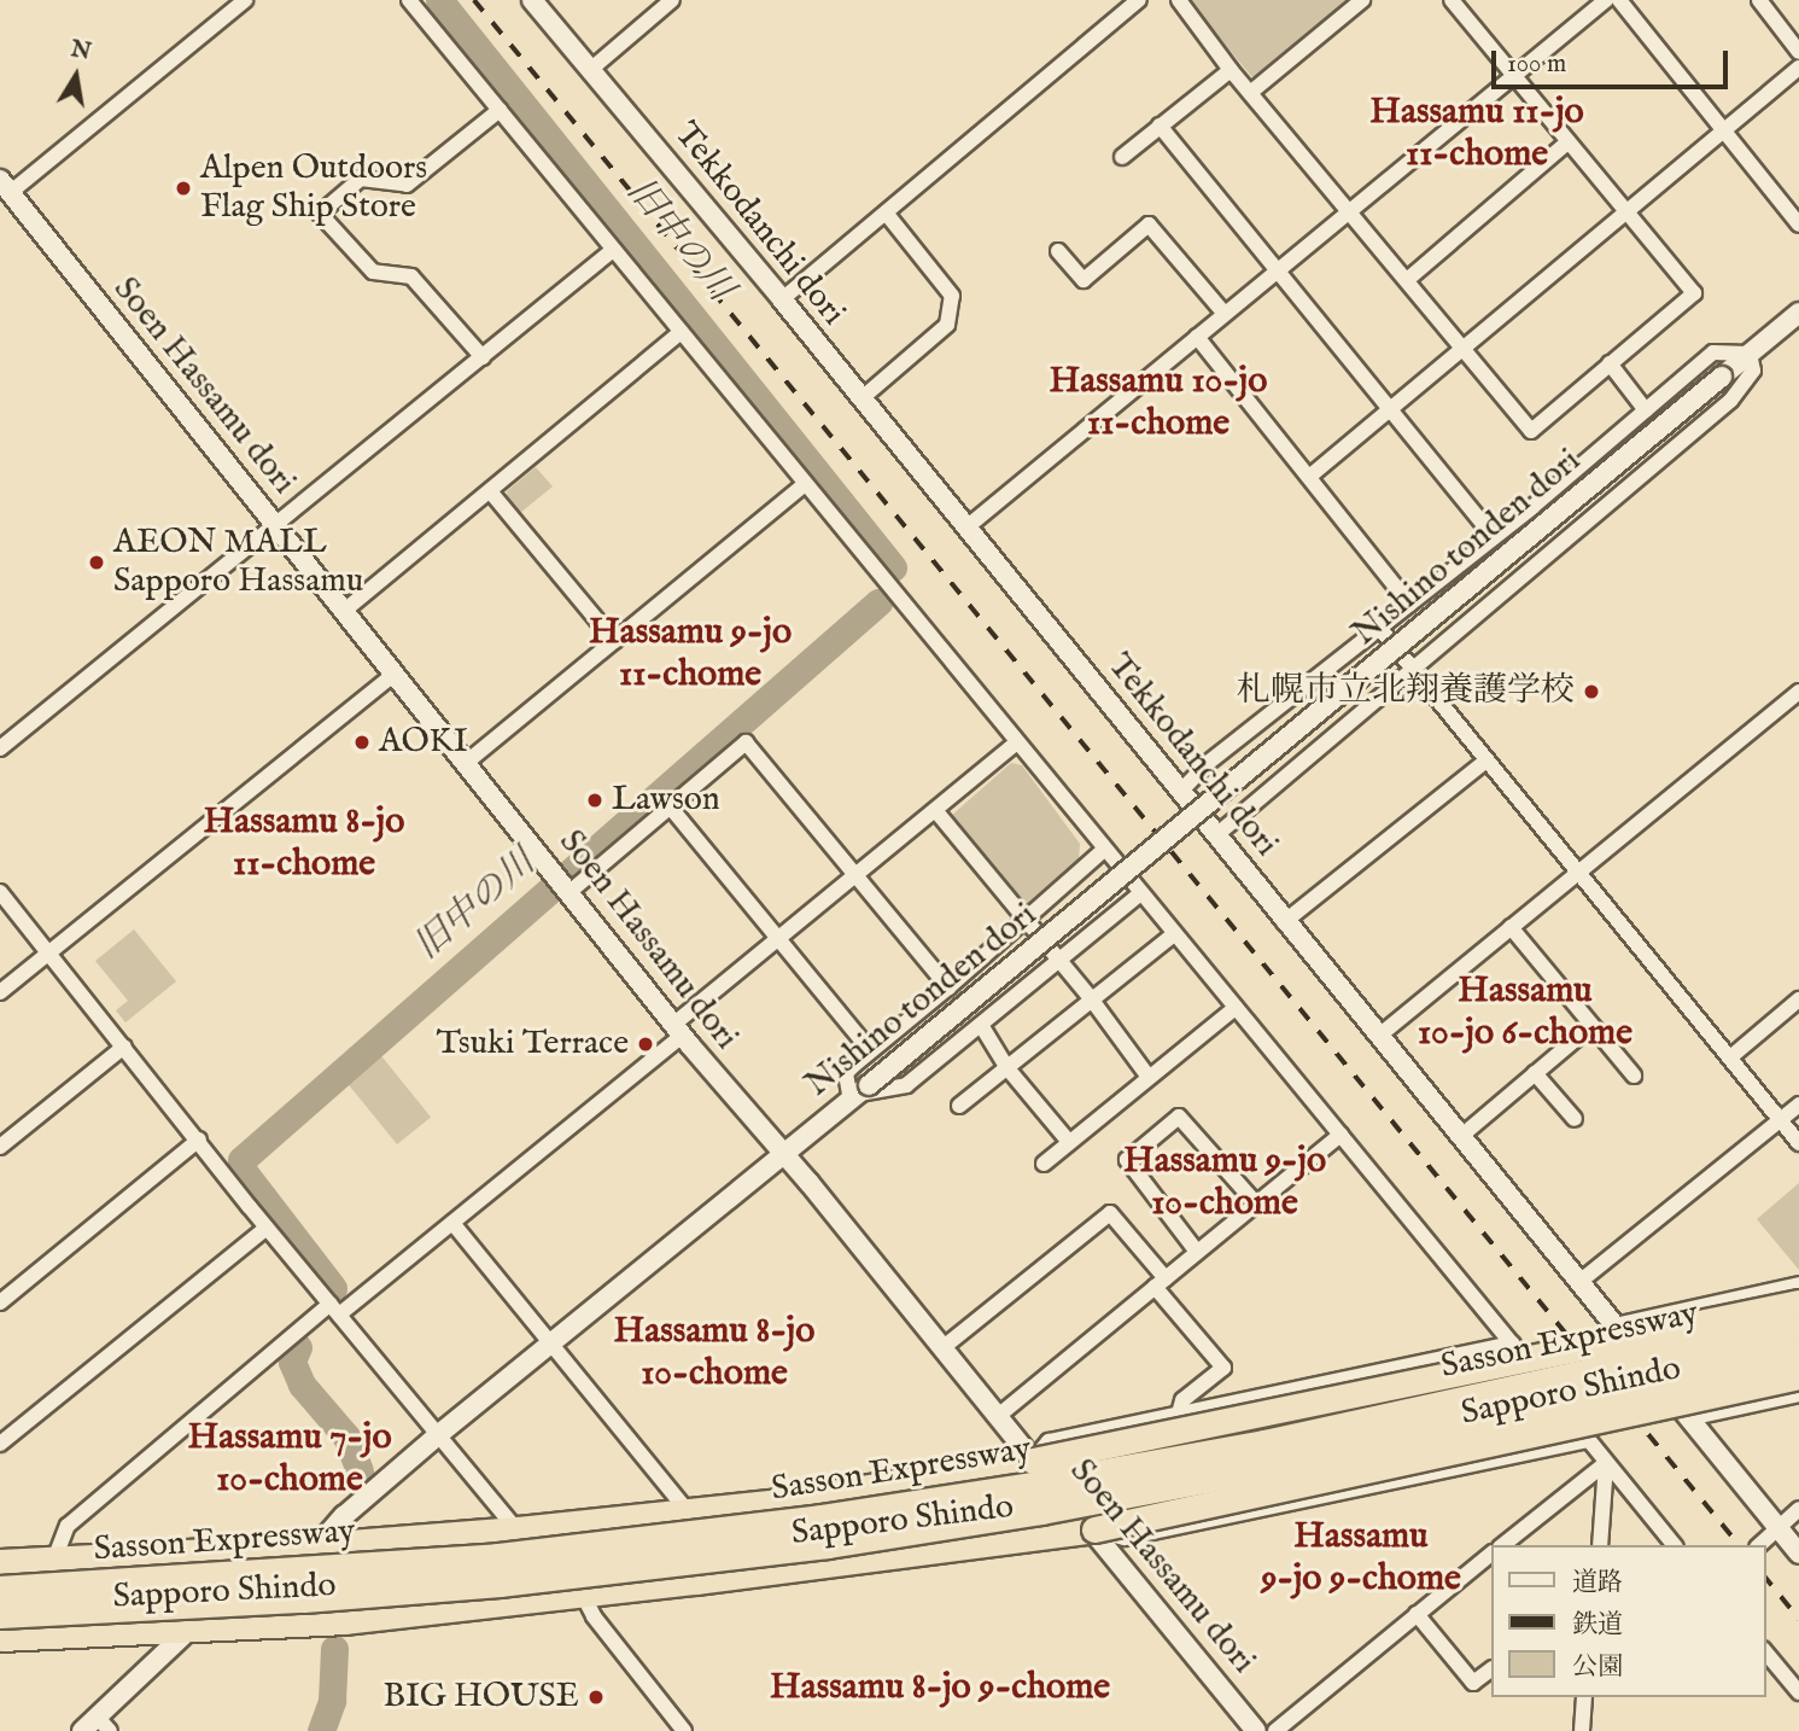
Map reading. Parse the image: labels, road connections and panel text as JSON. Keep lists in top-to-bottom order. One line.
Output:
{"streets":{"highway":["Sasson Expressway","Sapporo Shindo"],"street":["Tekkodanchi dori","Soen Hassamu dori","Nishino tonden dori"]},"crossings":[["Soen Hassamu dori","Nishino tonden dori"],["Soen Hassamu dori","Sapporo Shindo"],["Nishino tonden dori","Sapporo Shindo"]],"districts":["Hassamu 11-jo 11-chome","Hassamu 10-jo 11-chome","Hassamu 9-jo 11-chome","Hassamu 8-jo 11-chome","Hassamu 10-jo 6-chome","Hassamu 9-jo 10-chome","Hassamu 8-jo 10-chome","Hassamu 7-jo 10-chome","Hassamu 9-jo 9-chome","Hassamu 8-jo 9-chome"],"water":["旧中の川"],"places":["Alpen Outdoors Flag Ship Store","AEON MALL Sapporo Hassamu","札幌市立北翔養護学校","AOKI","Lawson","Tsuki Terrace","BIG HOUSE"],"legend":["道路","鉄道","公園"],"scale_bar":"100 m","north":"top"}
